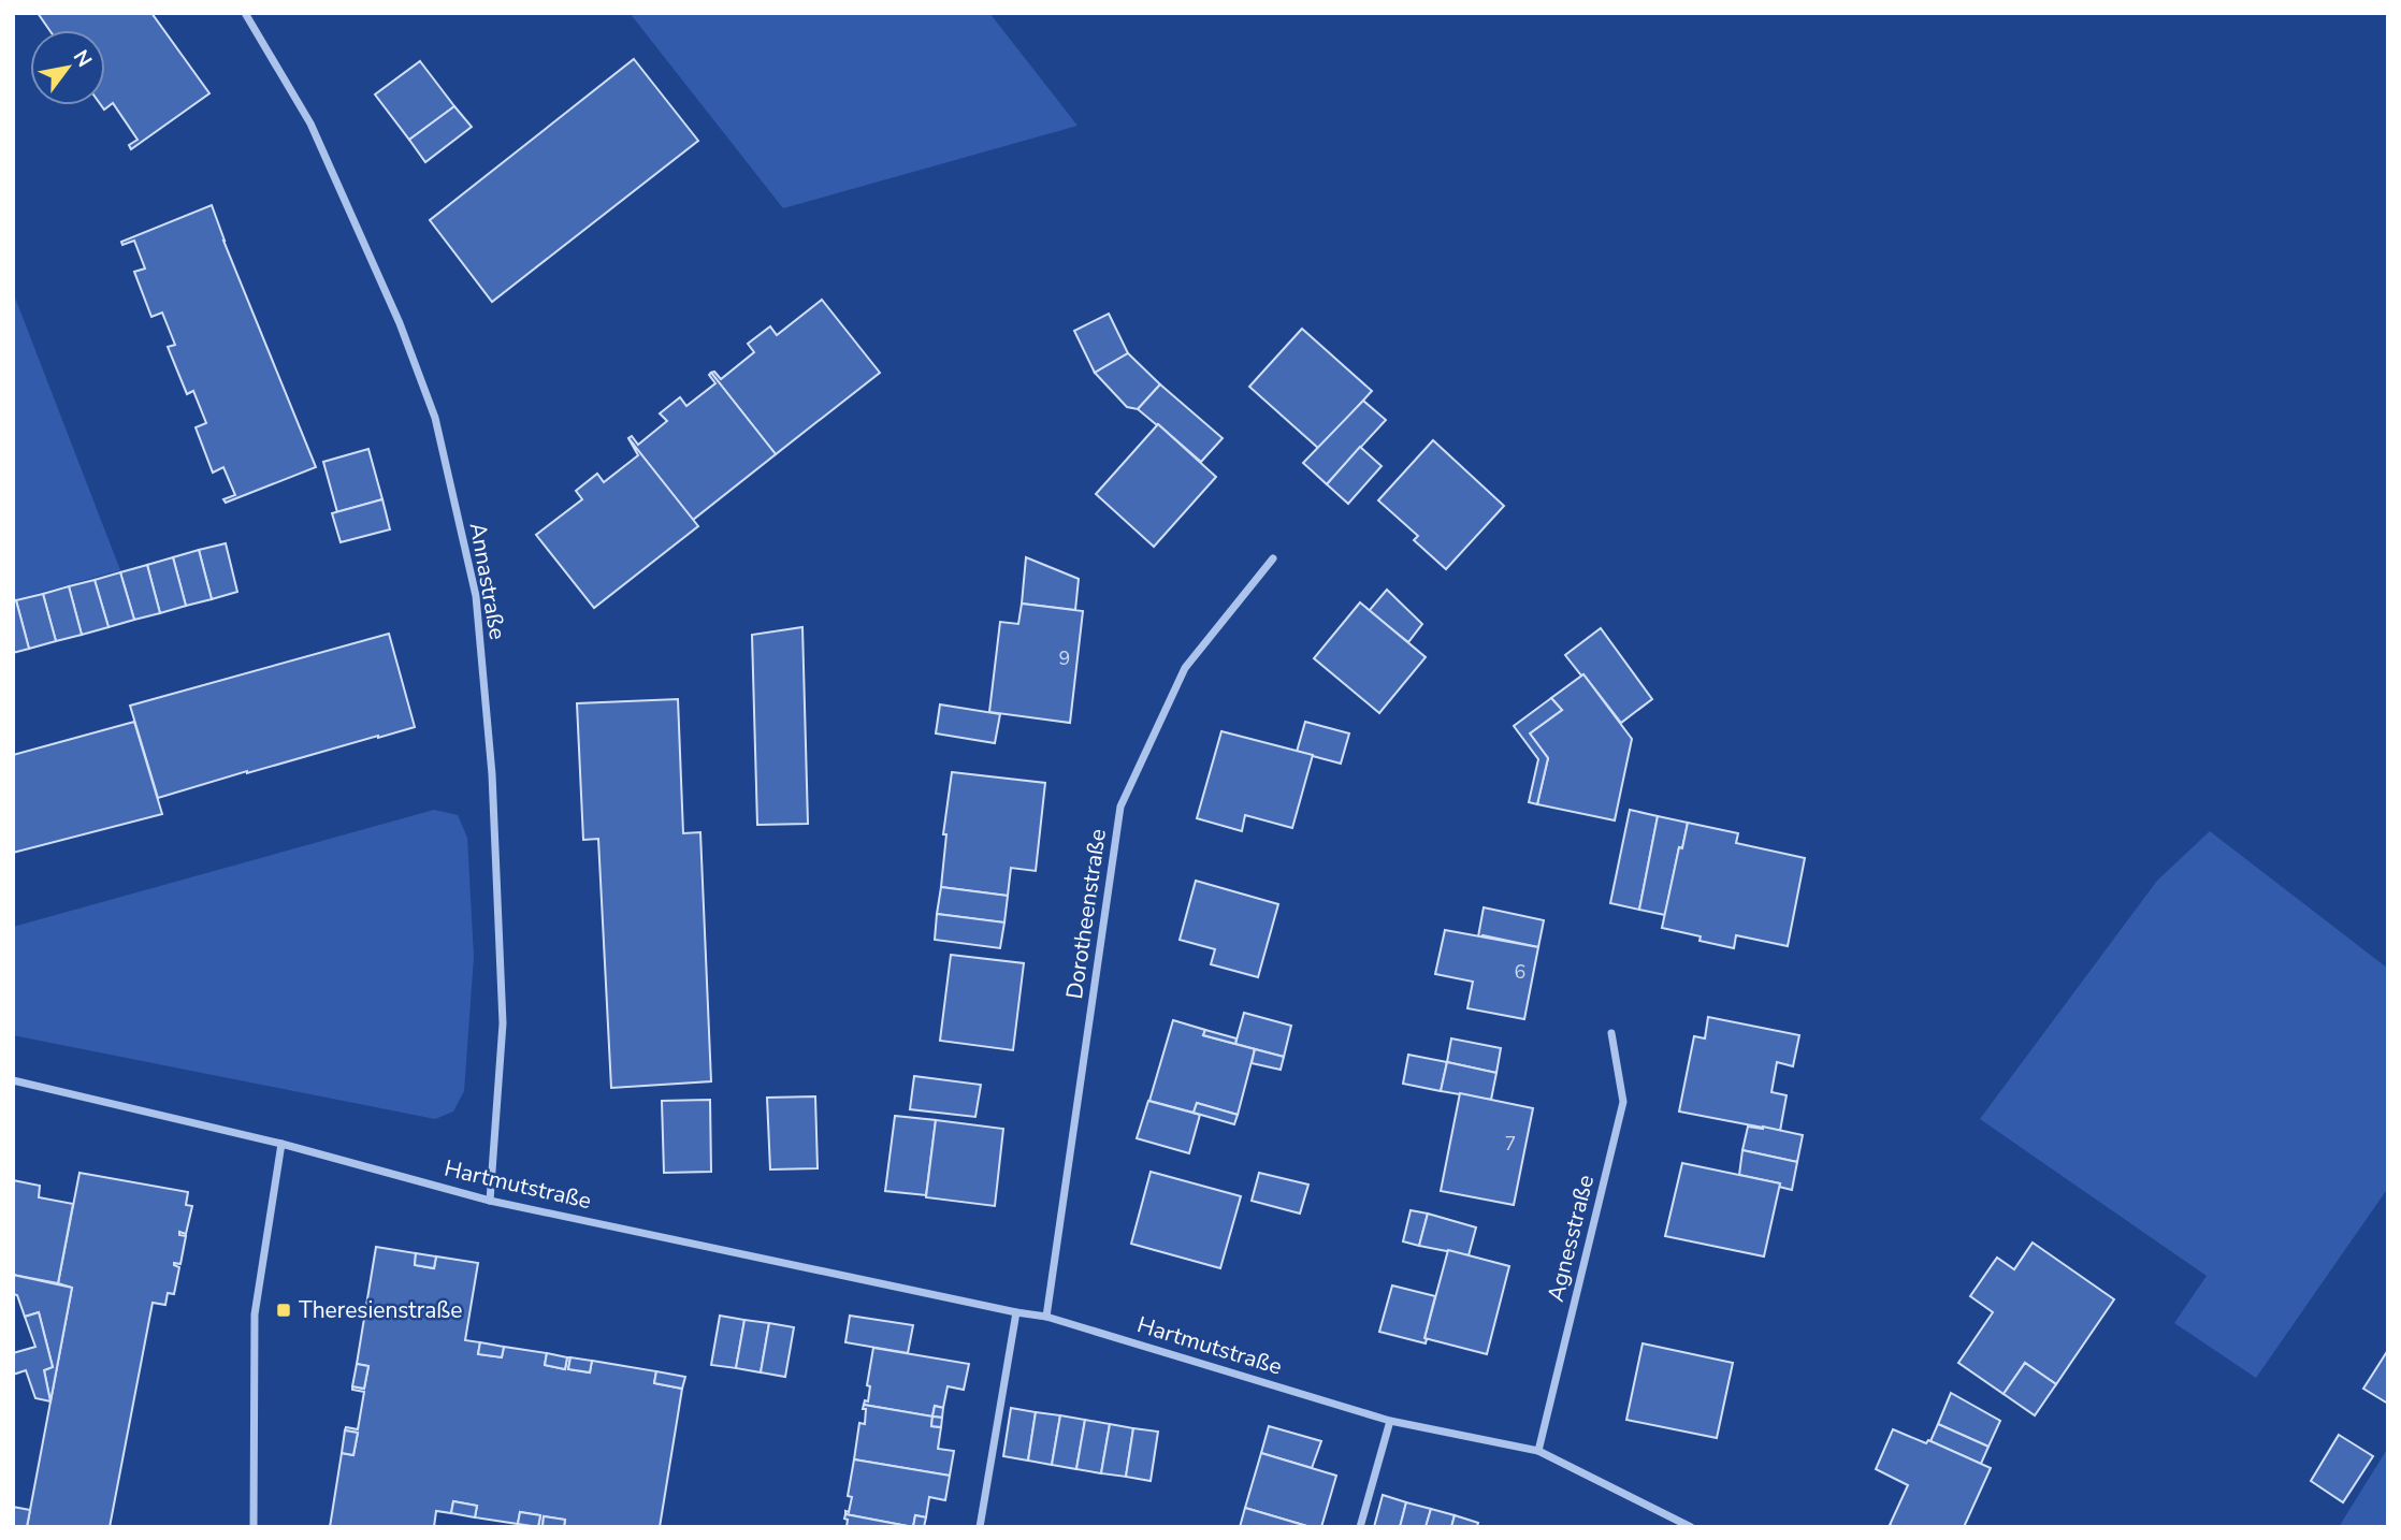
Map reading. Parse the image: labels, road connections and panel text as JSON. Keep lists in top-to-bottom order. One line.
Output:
{"streets":{"street":["Annastraße","Dorotheenstraße","Hartmutstraße","Agnesstraße"]},"crossings":[["Annastraße","Hartmutstraße"],["Dorotheenstraße","Hartmutstraße"],["Hartmutstraße","Agnesstraße"]],"places":{"transit":["Theresienstraße"]},"house_numbers":["9","6","7"],"north":"top right"}
